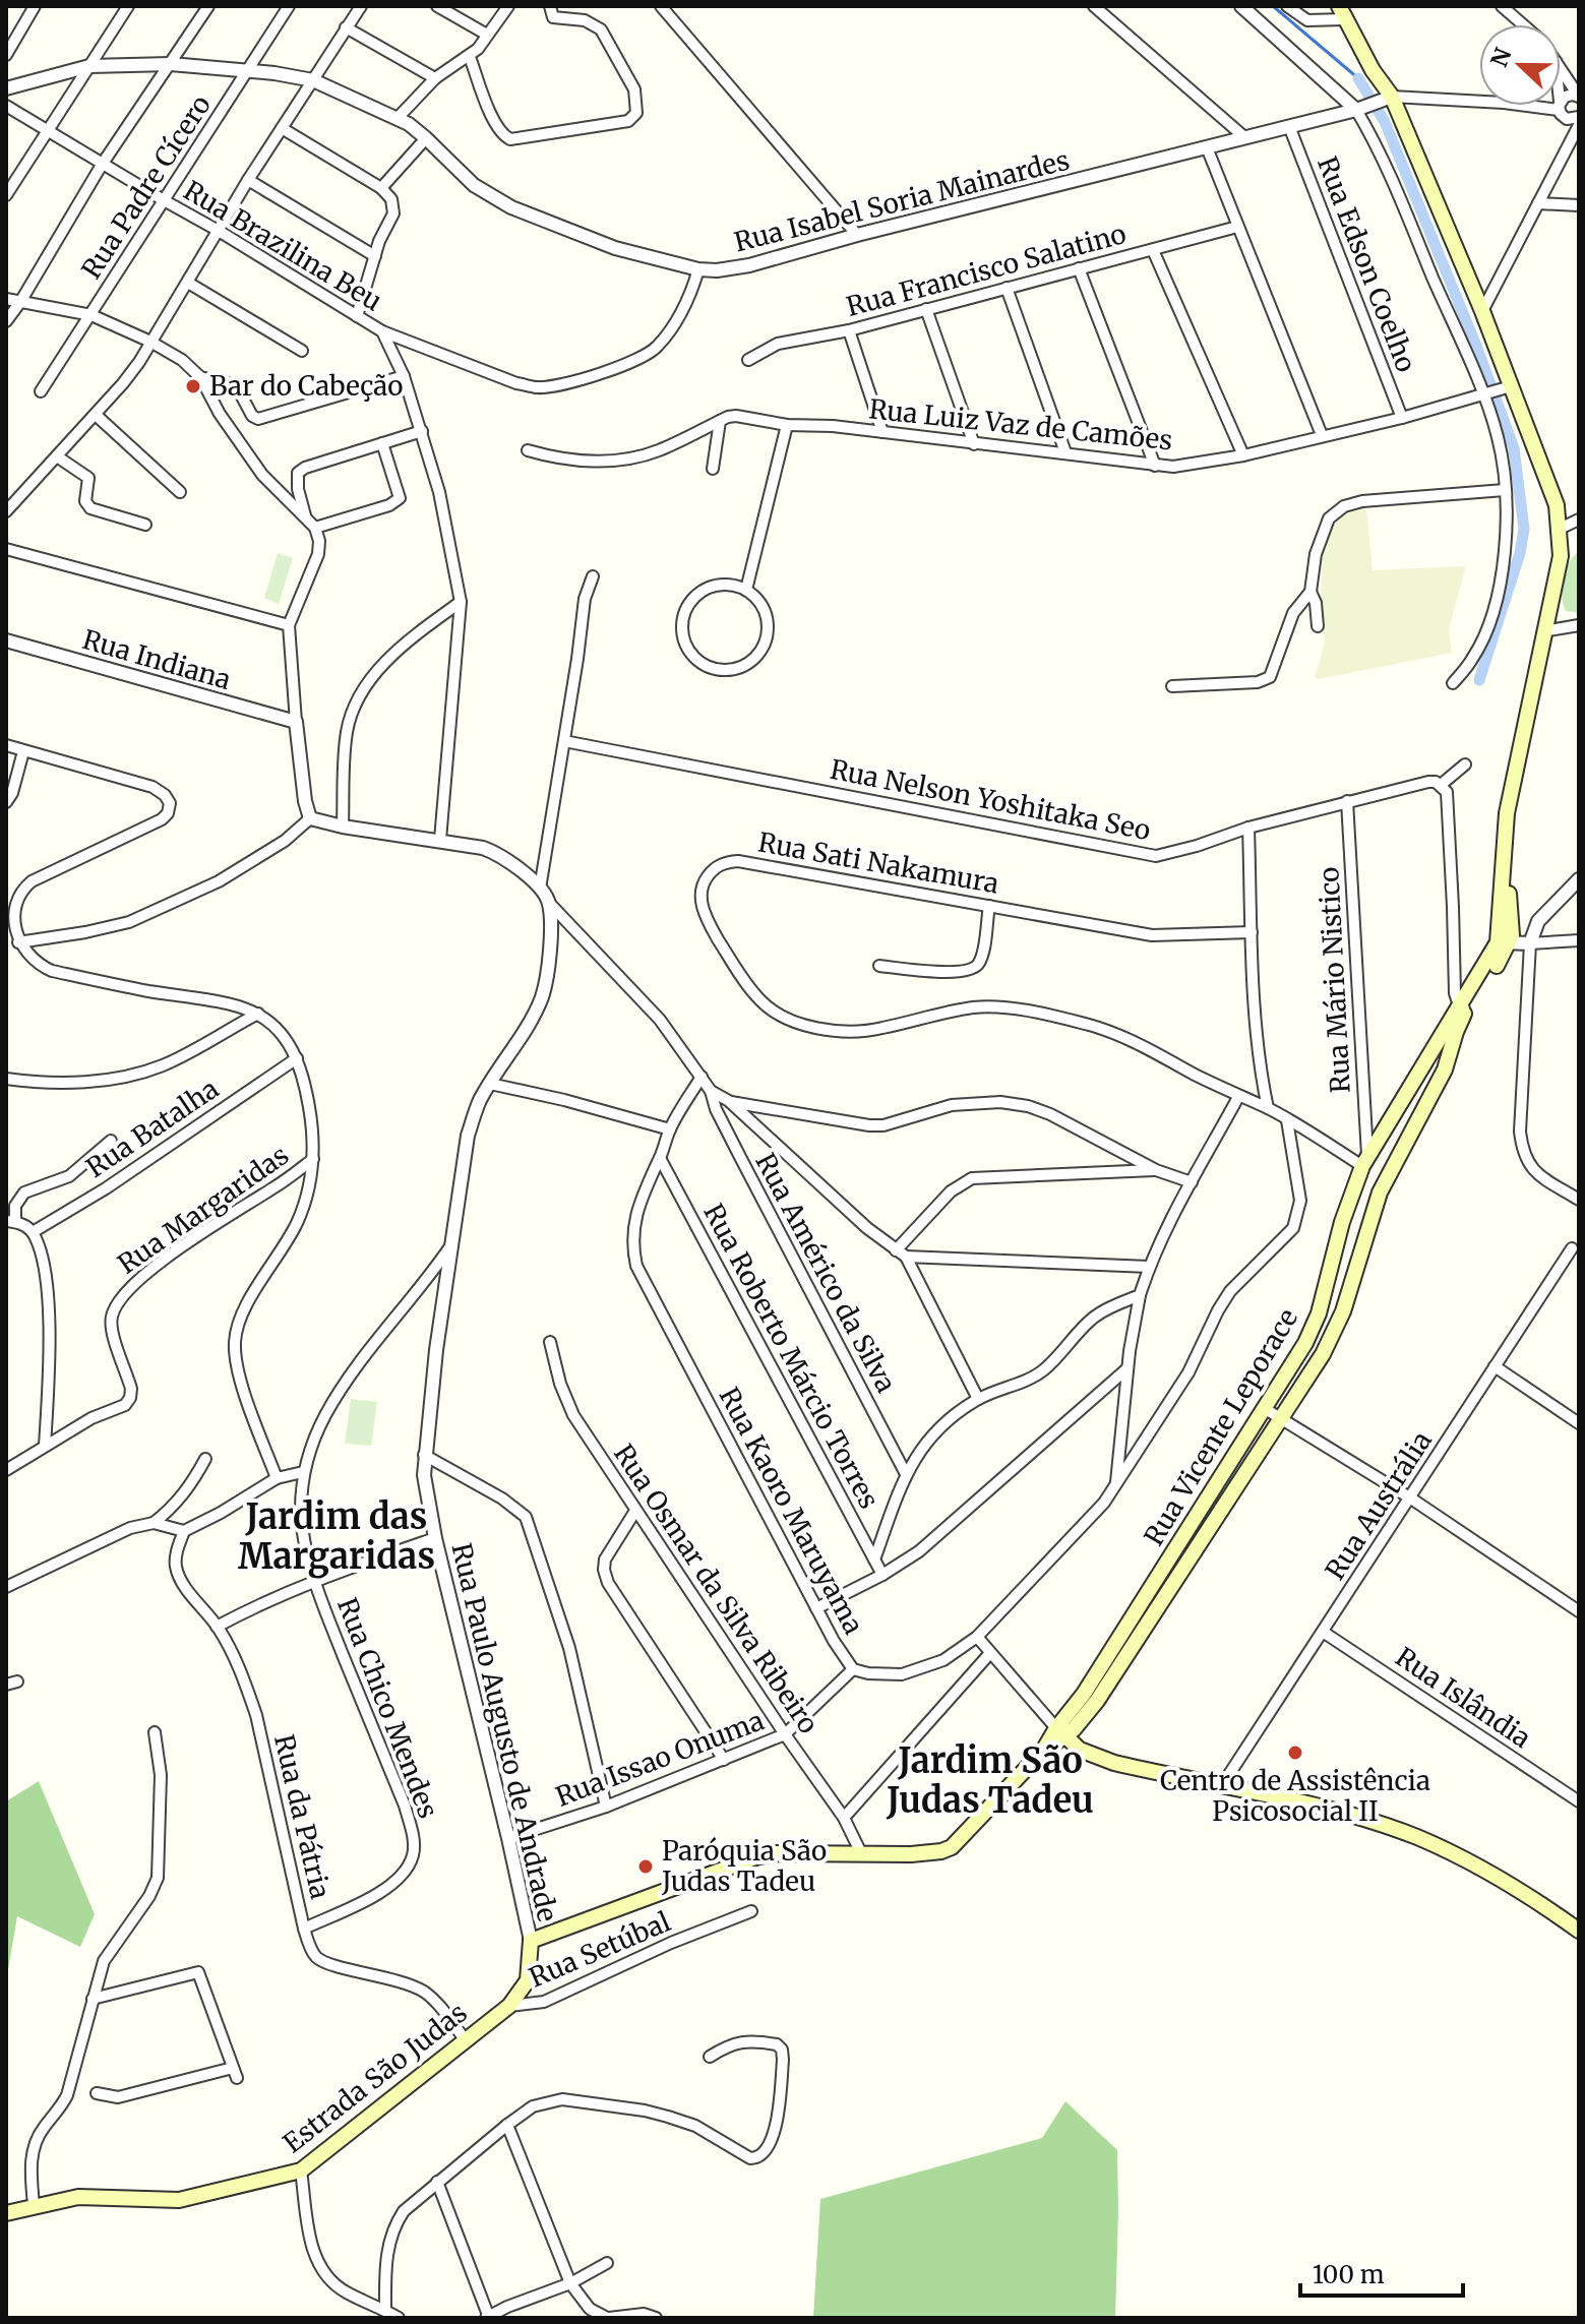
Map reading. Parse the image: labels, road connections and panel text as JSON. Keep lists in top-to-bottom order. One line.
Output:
{"streets":{"main road":["Rua Vicente Leporace","Estrada São Judas"],"street":["Rua Padre Cícero","Rua Isabel Soria Mainardes","Rua Brazilina Beu","Rua Edson Coelho","Rua Francisco Salatino","Rua Luiz Vaz de Camões","Rua Indiana","Rua Nelson Yoshitaka Seo","Rua Sati Nakamura","Rua Mário Nistico","Rua Batalha","Rua Margaridas","Rua Américo da Silva","Rua Roberto Márcio Torres","Rua Austrália","Rua Kaoro Maruyama","Rua Osmar da Silva Ribeiro","Rua Islândia","Rua Chico Mendes","Rua Paulo Augusto de Andrade","Rua Issao Onuma","Rua da Pátria","Rua Setúbal"]},"crossings":[["Rua Padre Cícero","Rua Isabel Soria Mainardes"],["Rua Padre Cícero","Rua Brazilina Beu"],["Rua Isabel Soria Mainardes","Rua Edson Coelho"],["Rua Edson Coelho","Rua Luiz Vaz de Camões"],["Rua Nelson Yoshitaka Seo","Rua Mário Nistico"],["Rua Sati Nakamura","Rua Mário Nistico"],["Rua Sati Nakamura","Rua Vicente Leporace"],["Rua Sati Nakamura","Rua Kaoro Maruyama"],["Rua Mário Nistico","Rua Vicente Leporace"],["Rua Américo da Silva","Rua Kaoro Maruyama"],["Rua Américo da Silva","Rua Paulo Augusto de Andrade"],["Rua Roberto Márcio Torres","Rua Kaoro Maruyama"],["Rua Vicente Leporace","Rua Osmar da Silva Ribeiro"],["Rua Vicente Leporace","Rua Paulo Augusto de Andrade"],["Rua Vicente Leporace","Estrada São Judas"],["Rua Austrália","Rua Islândia"],["Rua Kaoro Maruyama","Rua Issao Onuma"],["Rua Osmar da Silva Ribeiro","Rua Issao Onuma"],["Rua Chico Mendes","Rua Paulo Augusto de Andrade"],["Rua Chico Mendes","Rua da Pátria"],["Rua Paulo Augusto de Andrade","Rua Issao Onuma"],["Rua Paulo Augusto de Andrade","Estrada São Judas"],["Rua da Pátria","Estrada São Judas"],["Rua Setúbal","Estrada São Judas"]],"districts":["Jardim das Margaridas","Jardim São Judas Tadeu"],"places":["Bar do Cabeção","Centro de Assistência Psicosocial II","Paróquia São Judas Tadeu"],"scale_bar":"100 m","north":"left"}
